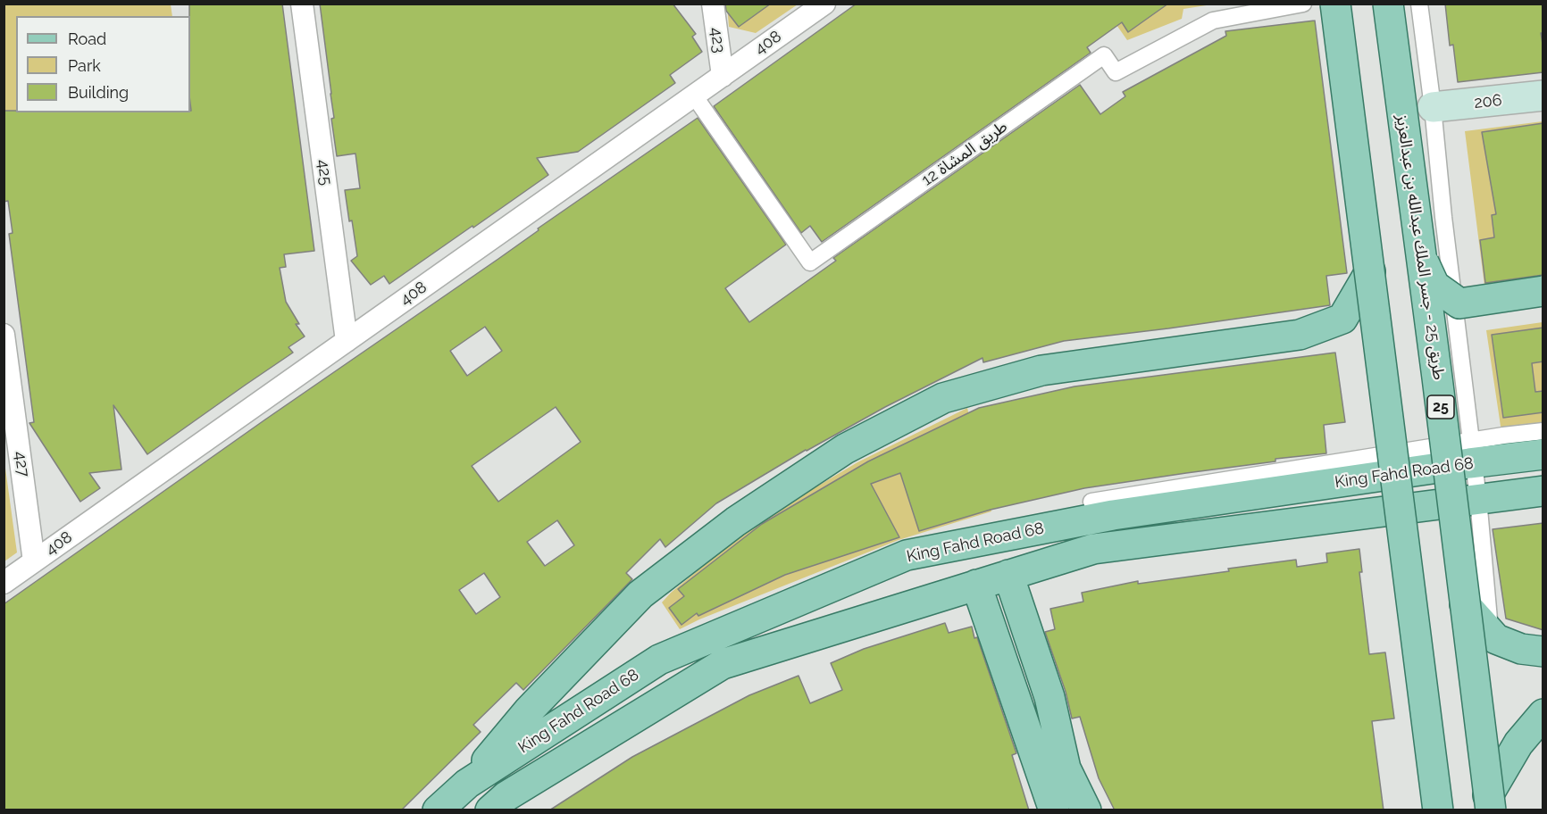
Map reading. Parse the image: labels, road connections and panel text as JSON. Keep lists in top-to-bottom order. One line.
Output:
{"streets":{"main road":["206","طريق 25 - جسر الملك عبدالله بن عبدالعزيز","25","King Fahd Road 68"],"street":["423","408","طريق المشاة 12","425","427"]},"crossings":[["423","408"],["408","طريق المشاة 12"],["408","425"],["408","427"]],"legend":["Road","Park","Building"]}
